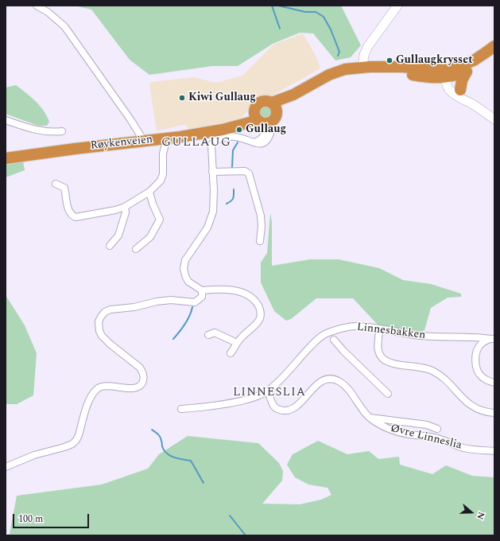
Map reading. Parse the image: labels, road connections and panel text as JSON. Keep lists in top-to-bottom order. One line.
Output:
{"streets":{"highway":["Røykenveien"],"street":["Linnesbakken","Øvre Linneslia"]},"crossings":[["Linnesbakken","Øvre Linneslia"]],"districts":["GULLAUG","LINNESLIA"],"places":["Gullaugkrysset","Kiwi Gullaug","Gullaug"],"scale_bar":"100 m","north":"right"}
